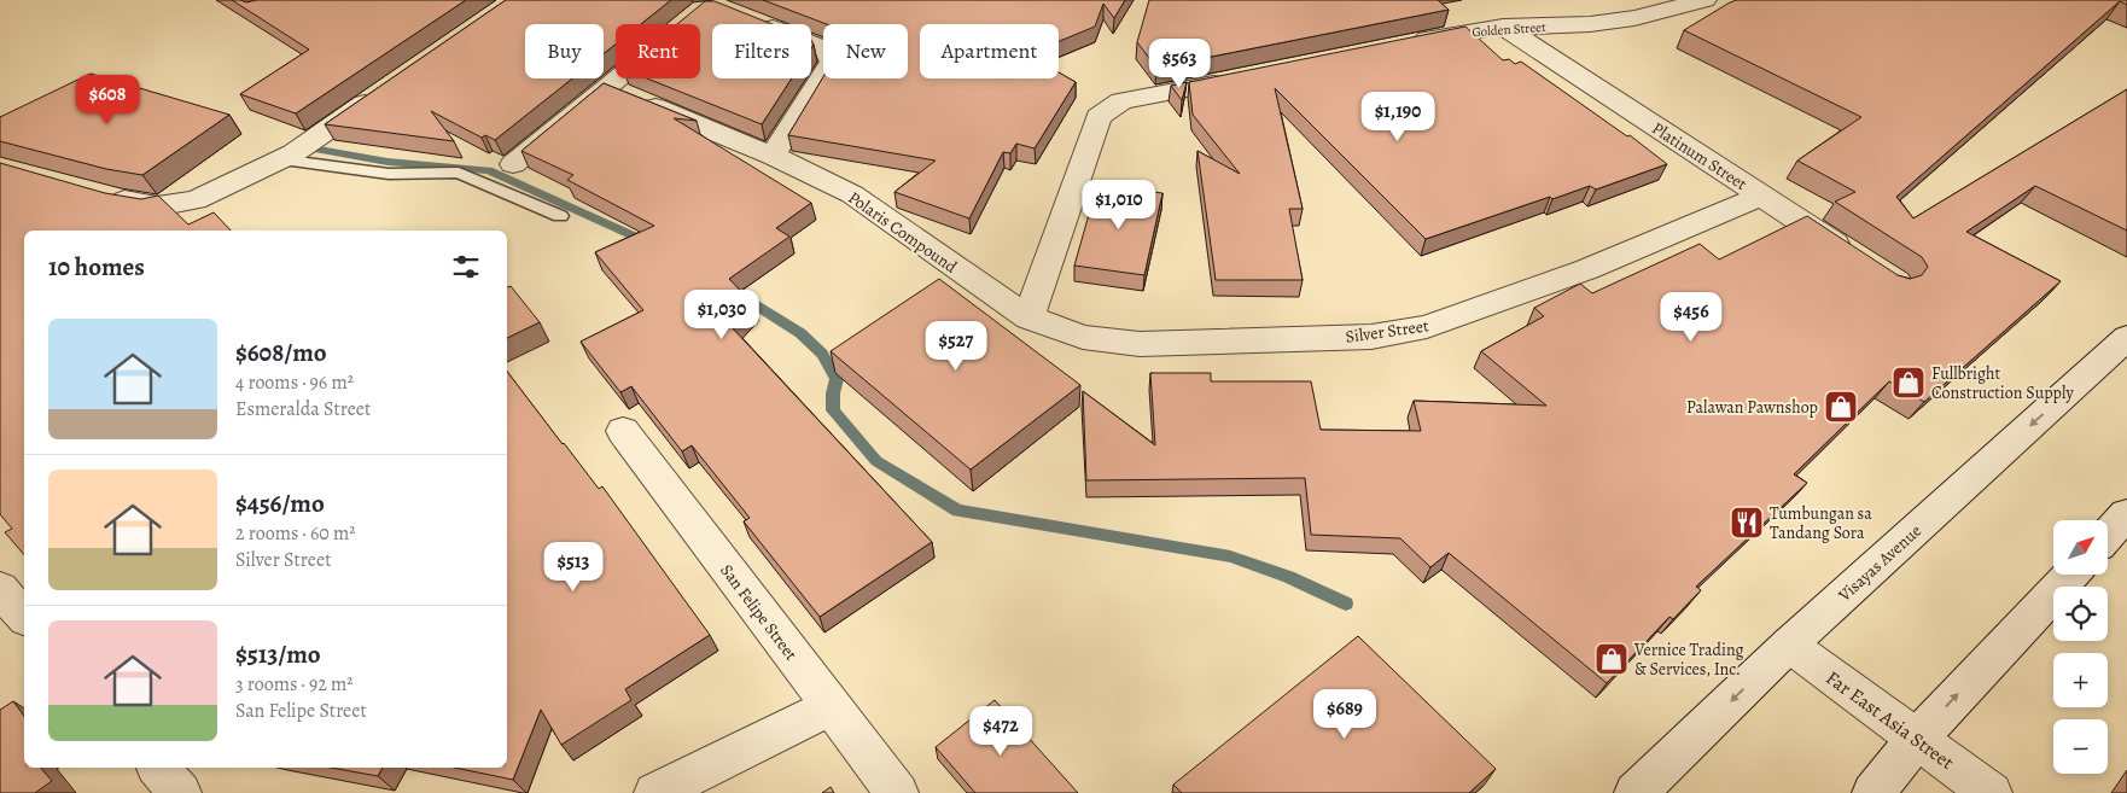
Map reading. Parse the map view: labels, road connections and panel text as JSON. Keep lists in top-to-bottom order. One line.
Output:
{"streets":{"street":["Golden Street","Platinum Street","Polaris Compound","Silver Street","Visayas Avenue","San Felipe Street","Far East Asia Street"]},"crossings":[["Golden Street","Platinum Street"],["Platinum Street","Silver Street"],["Polaris Compound","Silver Street"],["Visayas Avenue","Far East Asia Street"]],"places":{"shop":["Fullbright Construction Supply","Palawan Pawnshop","Vernice Trading & Services, Inc."],"restaurant":["Tumbungan sa Tandang Sora"]},"north":"top right","page":{"chip":["Buy","Rent","Filters","New","Apartment"],"price":["$563","$608","$1,190","$1,010","$1,030","$456","$527","$513","$689","$472"],"heading":"10 homes","list":[{"name":"$608/mo","note":"4 rooms · 96 m² · Esmeralda Street"},{"name":"$456/mo","note":"2 rooms · 60 m² · Silver Street"},{"name":"$513/mo","note":"3 rooms · 92 m² · San Felipe Street"}],"map_buttons":["+","−"]}}
